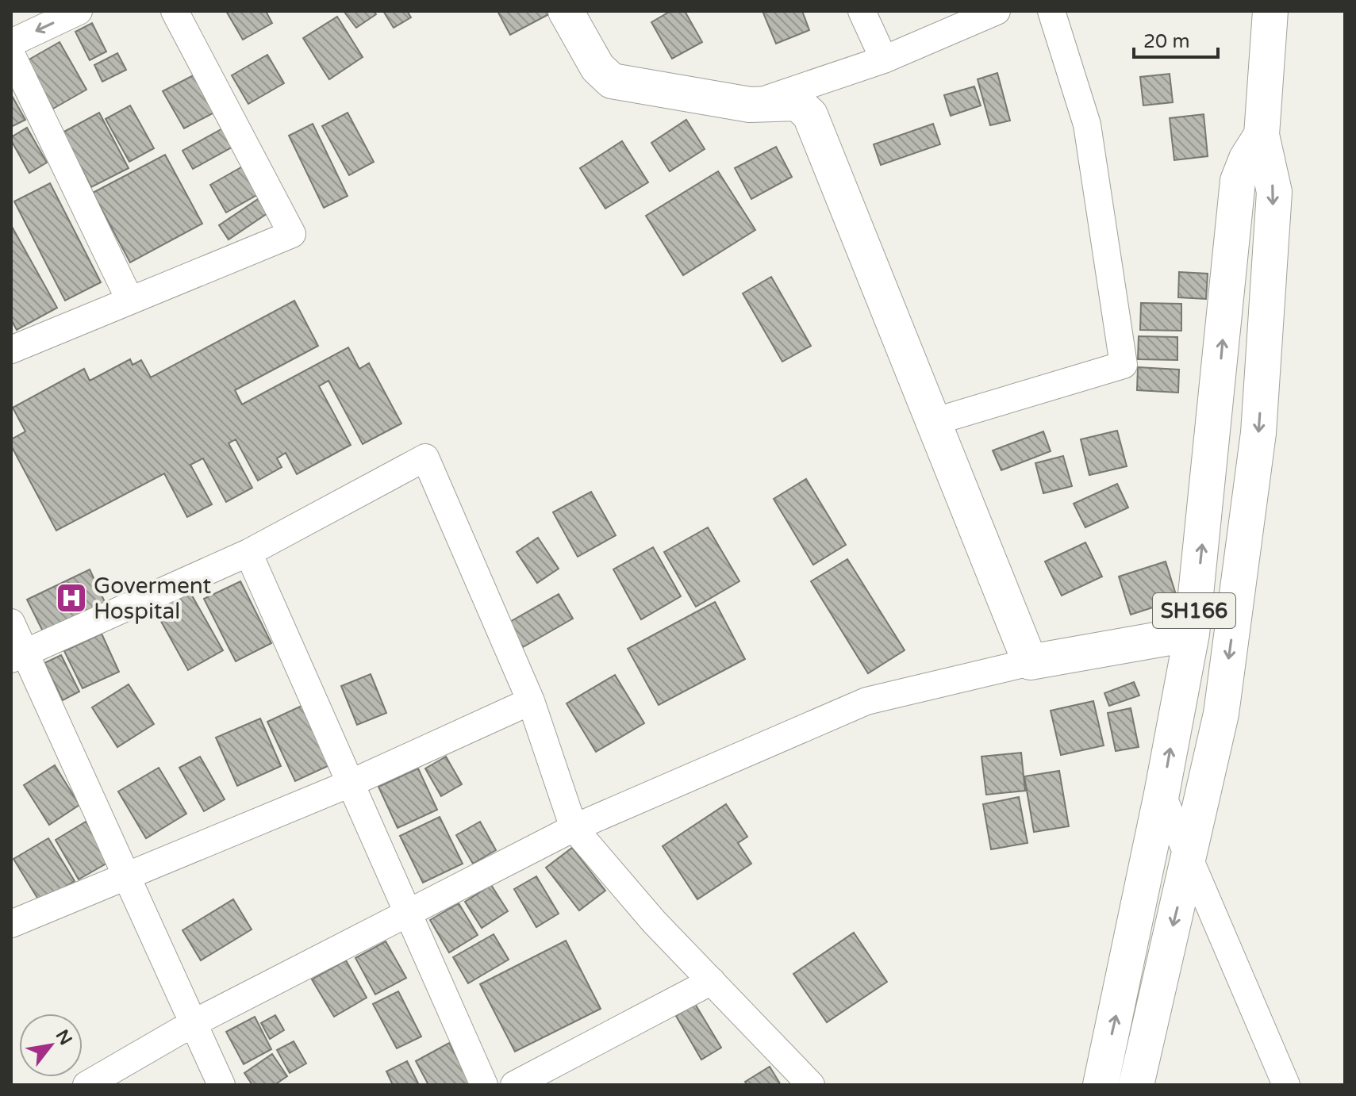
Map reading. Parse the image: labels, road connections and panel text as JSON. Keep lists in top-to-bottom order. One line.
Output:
{"streets":{"main road":["SH166"]},"places":{"hospital":["Goverment Hospital"]},"scale_bar":"20 m","north":"top right"}
